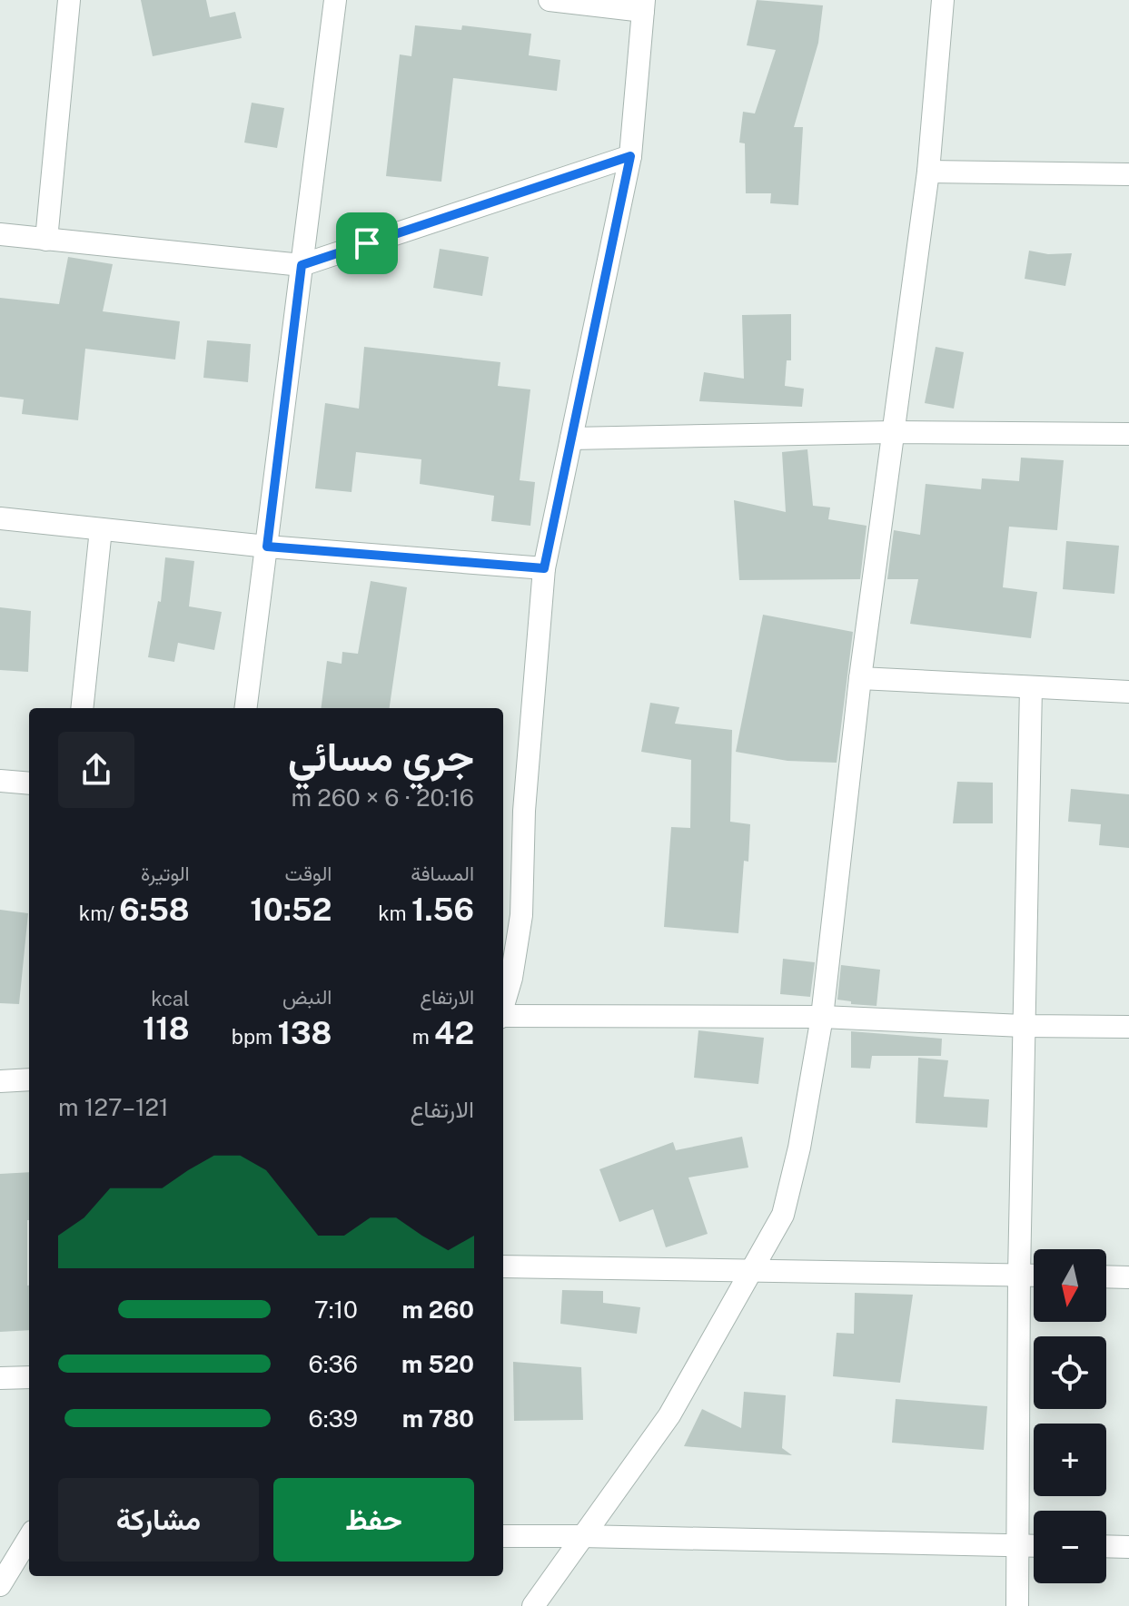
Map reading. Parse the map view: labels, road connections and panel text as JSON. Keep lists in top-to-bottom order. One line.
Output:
{"north":"bottom","page":{"heading":["جري مسائي","20:16 · 6 × 260 m"],"stats":[["المسافة","1.56 km"],["الوقت","10:52"],["الوتيرة","6:58 /km"],["الارتفاع","42 m"],["النبض","138 bpm"],["kcal","118"]],"chart":["الارتفاع","121–127 m"],"map_buttons":["+","−"],"list":[{"name":"260 m","note":"7:10"},{"name":"520 m","note":"6:36"},{"name":"780 m","note":"6:39"}],"buttons":["حفظ","مشاركة"]}}
